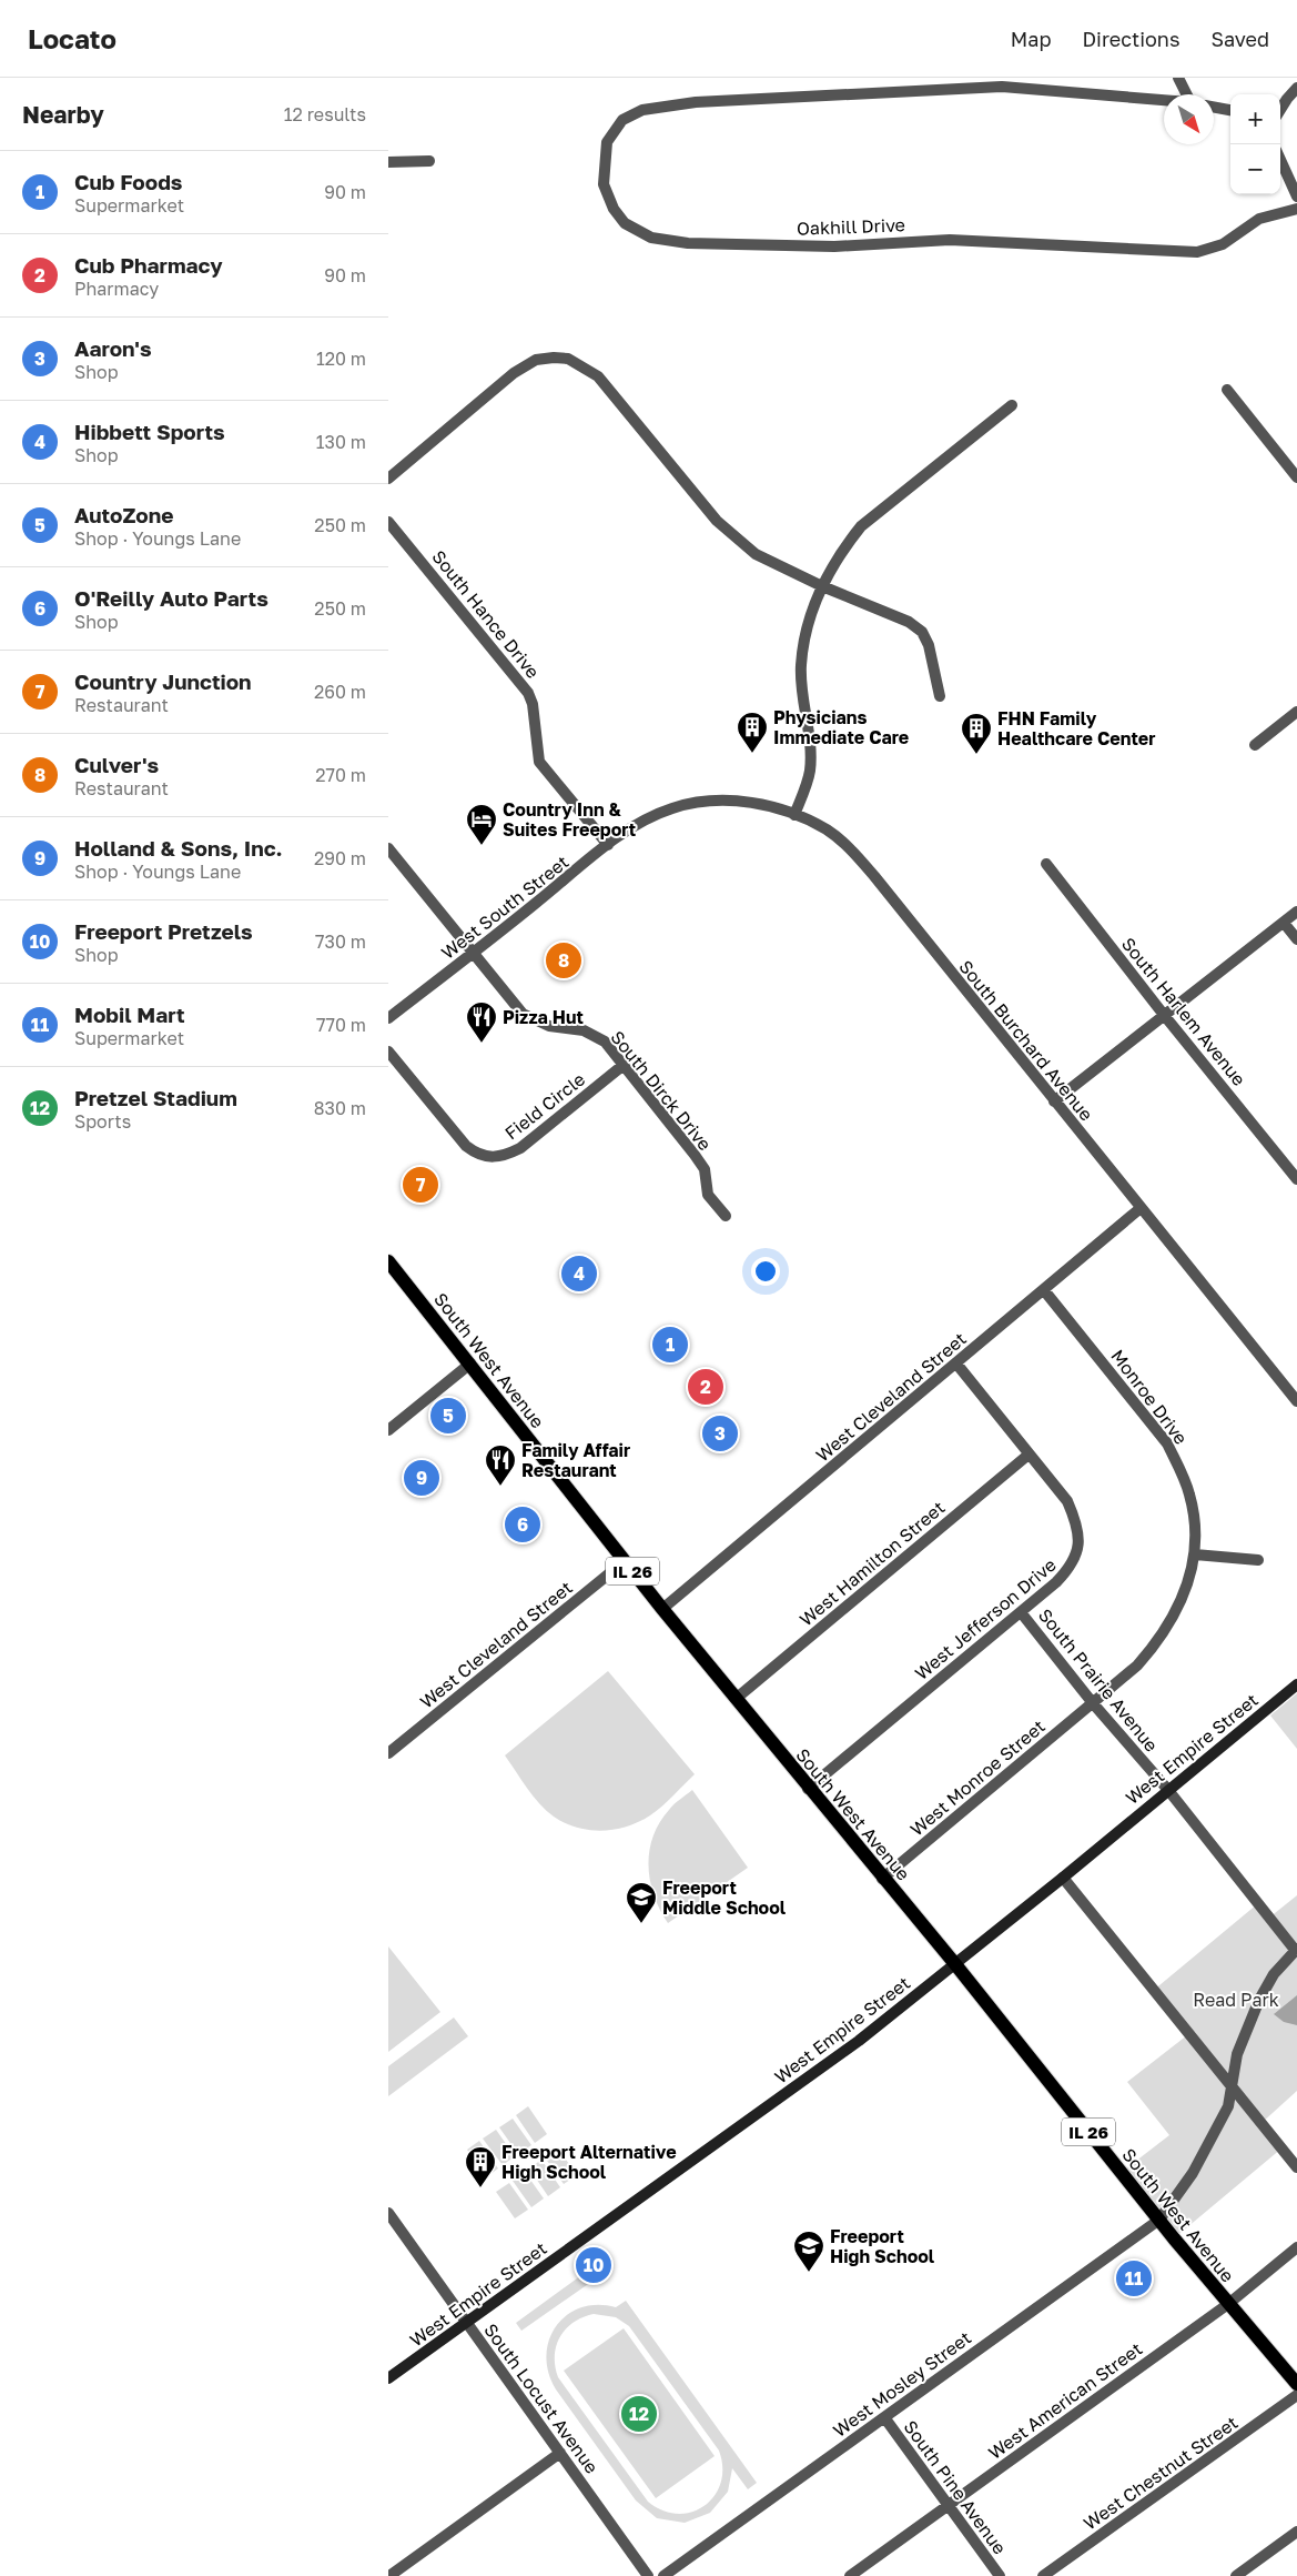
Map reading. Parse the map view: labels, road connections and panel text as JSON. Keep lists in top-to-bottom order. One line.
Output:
{"streets":{"main road":["South West Avenue","IL 26","West Empire Street"],"street":["Oakhill Drive","South Hance Drive","West South Street","South Harlem Avenue","South Burchard Avenue","South Dirck Drive","Field Circle","West Cleveland Street","Monroe Drive","West Hamilton Street","West Jefferson Drive","South Prairie Avenue","West Monroe Street","West Mosley Street","South Locust Avenue","West American Street","West Chestnut Street","South Pine Avenue"]},"crossings":[["South Hance Drive","West South Street"],["West South Street","South Burchard Avenue"],["West South Street","South Dirck Drive"],["South Burchard Avenue","West Cleveland Street"],["South Dirck Drive","Field Circle"],["South West Avenue","West Cleveland Street"],["South West Avenue","West Hamilton Street"],["South West Avenue","West Jefferson Drive"],["South West Avenue","West Empire Street"],["South West Avenue","West Monroe Street"],["South West Avenue","West Mosley Street"],["South West Avenue","West American Street"],["West Cleveland Street","Monroe Drive"],["West Cleveland Street","West Jefferson Drive"],["Monroe Drive","South Prairie Avenue"],["Monroe Drive","West Monroe Street"],["West Hamilton Street","West Jefferson Drive"],["West Jefferson Drive","South Prairie Avenue"],["South Prairie Avenue","West Empire Street"],["South Prairie Avenue","West Monroe Street"],["West Empire Street","South Locust Avenue"],["West Mosley Street","South Pine Avenue"],["West American Street","South Pine Avenue"]],"parks":["Read Park"],"places":{"building":["Physicians Immediate Care","FHN Family Healthcare Center","Freeport Alternative High School"],"hotel":["Country Inn & Suites Freeport"],"restaurant":["Pizza Hut","Family Affair Restaurant"],"school or university":["Freeport Middle School","Freeport High School"]},"north":"bottom right","page":{"header":"Locato","nav":["Map","Directions","Saved"],"heading":["Nearby","12 results"],"map_buttons":["+","−"],"list":[{"mark":"1","name":"Cub Foods","note":"Supermarket","value":"90 m"},{"mark":"2","name":"Cub Pharmacy","note":"Pharmacy","value":"90 m"},{"mark":"3","name":"Aaron's","note":"Shop","value":"120 m"},{"mark":"4","name":"Hibbett Sports","note":"Shop","value":"130 m"},{"mark":"5","name":"AutoZone","note":"Shop · Youngs Lane","value":"250 m"},{"mark":"6","name":"O'Reilly Auto Parts","note":"Shop","value":"250 m"},{"mark":"7","name":"Country Junction","note":"Restaurant","value":"260 m"},{"mark":"8","name":"Culver's","note":"Restaurant","value":"270 m"},{"mark":"9","name":"Holland & Sons, Inc.","note":"Shop · Youngs Lane","value":"290 m"},{"mark":"10","name":"Freeport Pretzels","note":"Shop","value":"730 m"},{"mark":"11","name":"Mobil Mart","note":"Supermarket","value":"770 m"},{"mark":"12","name":"Pretzel Stadium","note":"Sports","value":"830 m"}],"pins":["8","7","4","1","2","5","3","9","6","10","11","12"]}}
